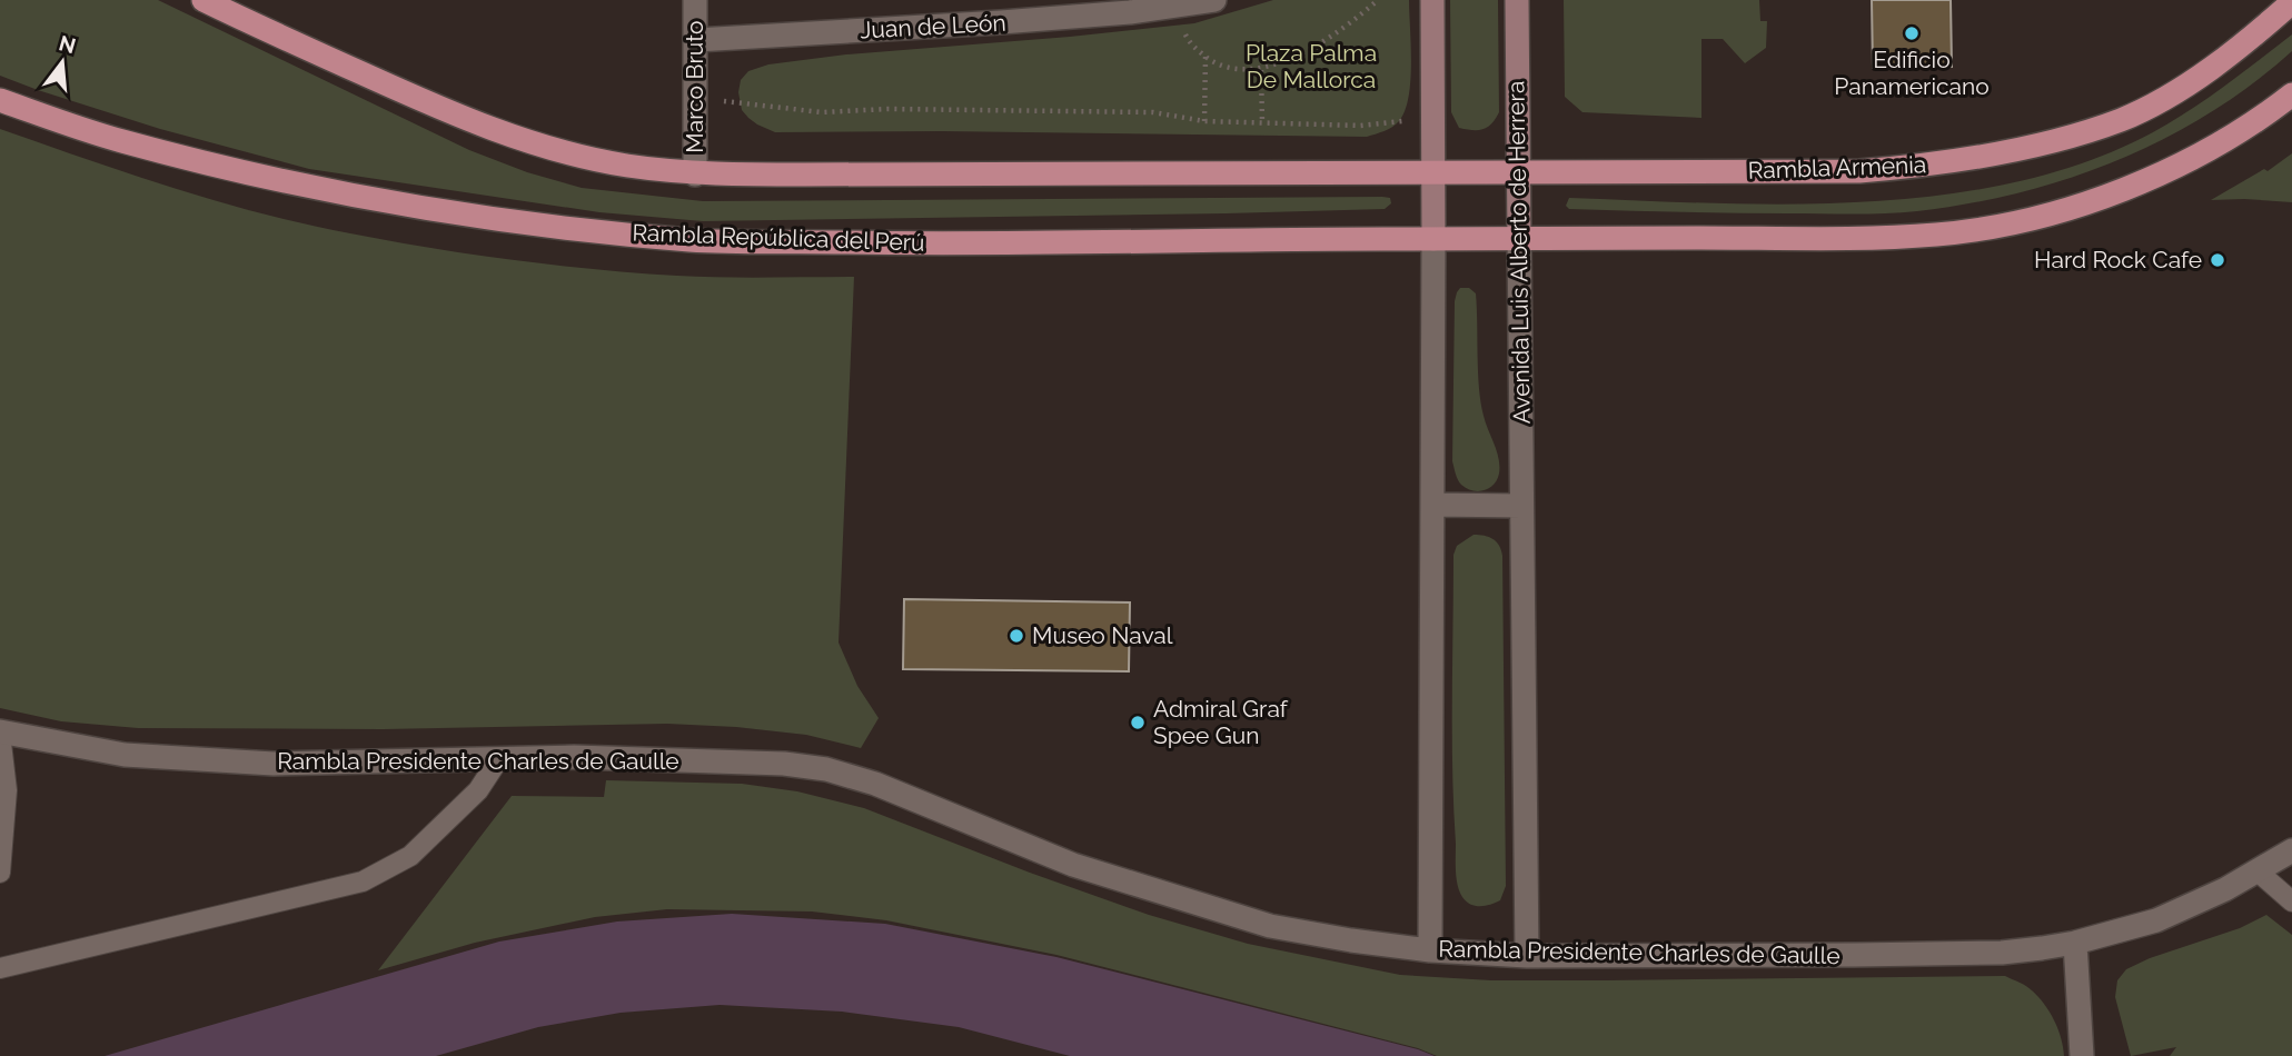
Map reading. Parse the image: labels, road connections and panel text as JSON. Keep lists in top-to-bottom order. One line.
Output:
{"streets":{"main road":["Rambla Armenia","Rambla República del Perú","Avenida Luis Alberto de Herrera"],"street":["Juan de León","Marco Bruto","Rambla Presidente Charles de Gaulle"]},"crossings":[["Juan de León","Marco Bruto"],["Rambla Armenia","Avenida Luis Alberto de Herrera"],["Avenida Luis Alberto de Herrera","Rambla Presidente Charles de Gaulle"]],"parks":["Plaza Palma De Mallorca"],"places":["Edificio Panamericano","Hard Rock Cafe","Museo Naval","Admiral Graf Spee Gun"],"north":"top"}
